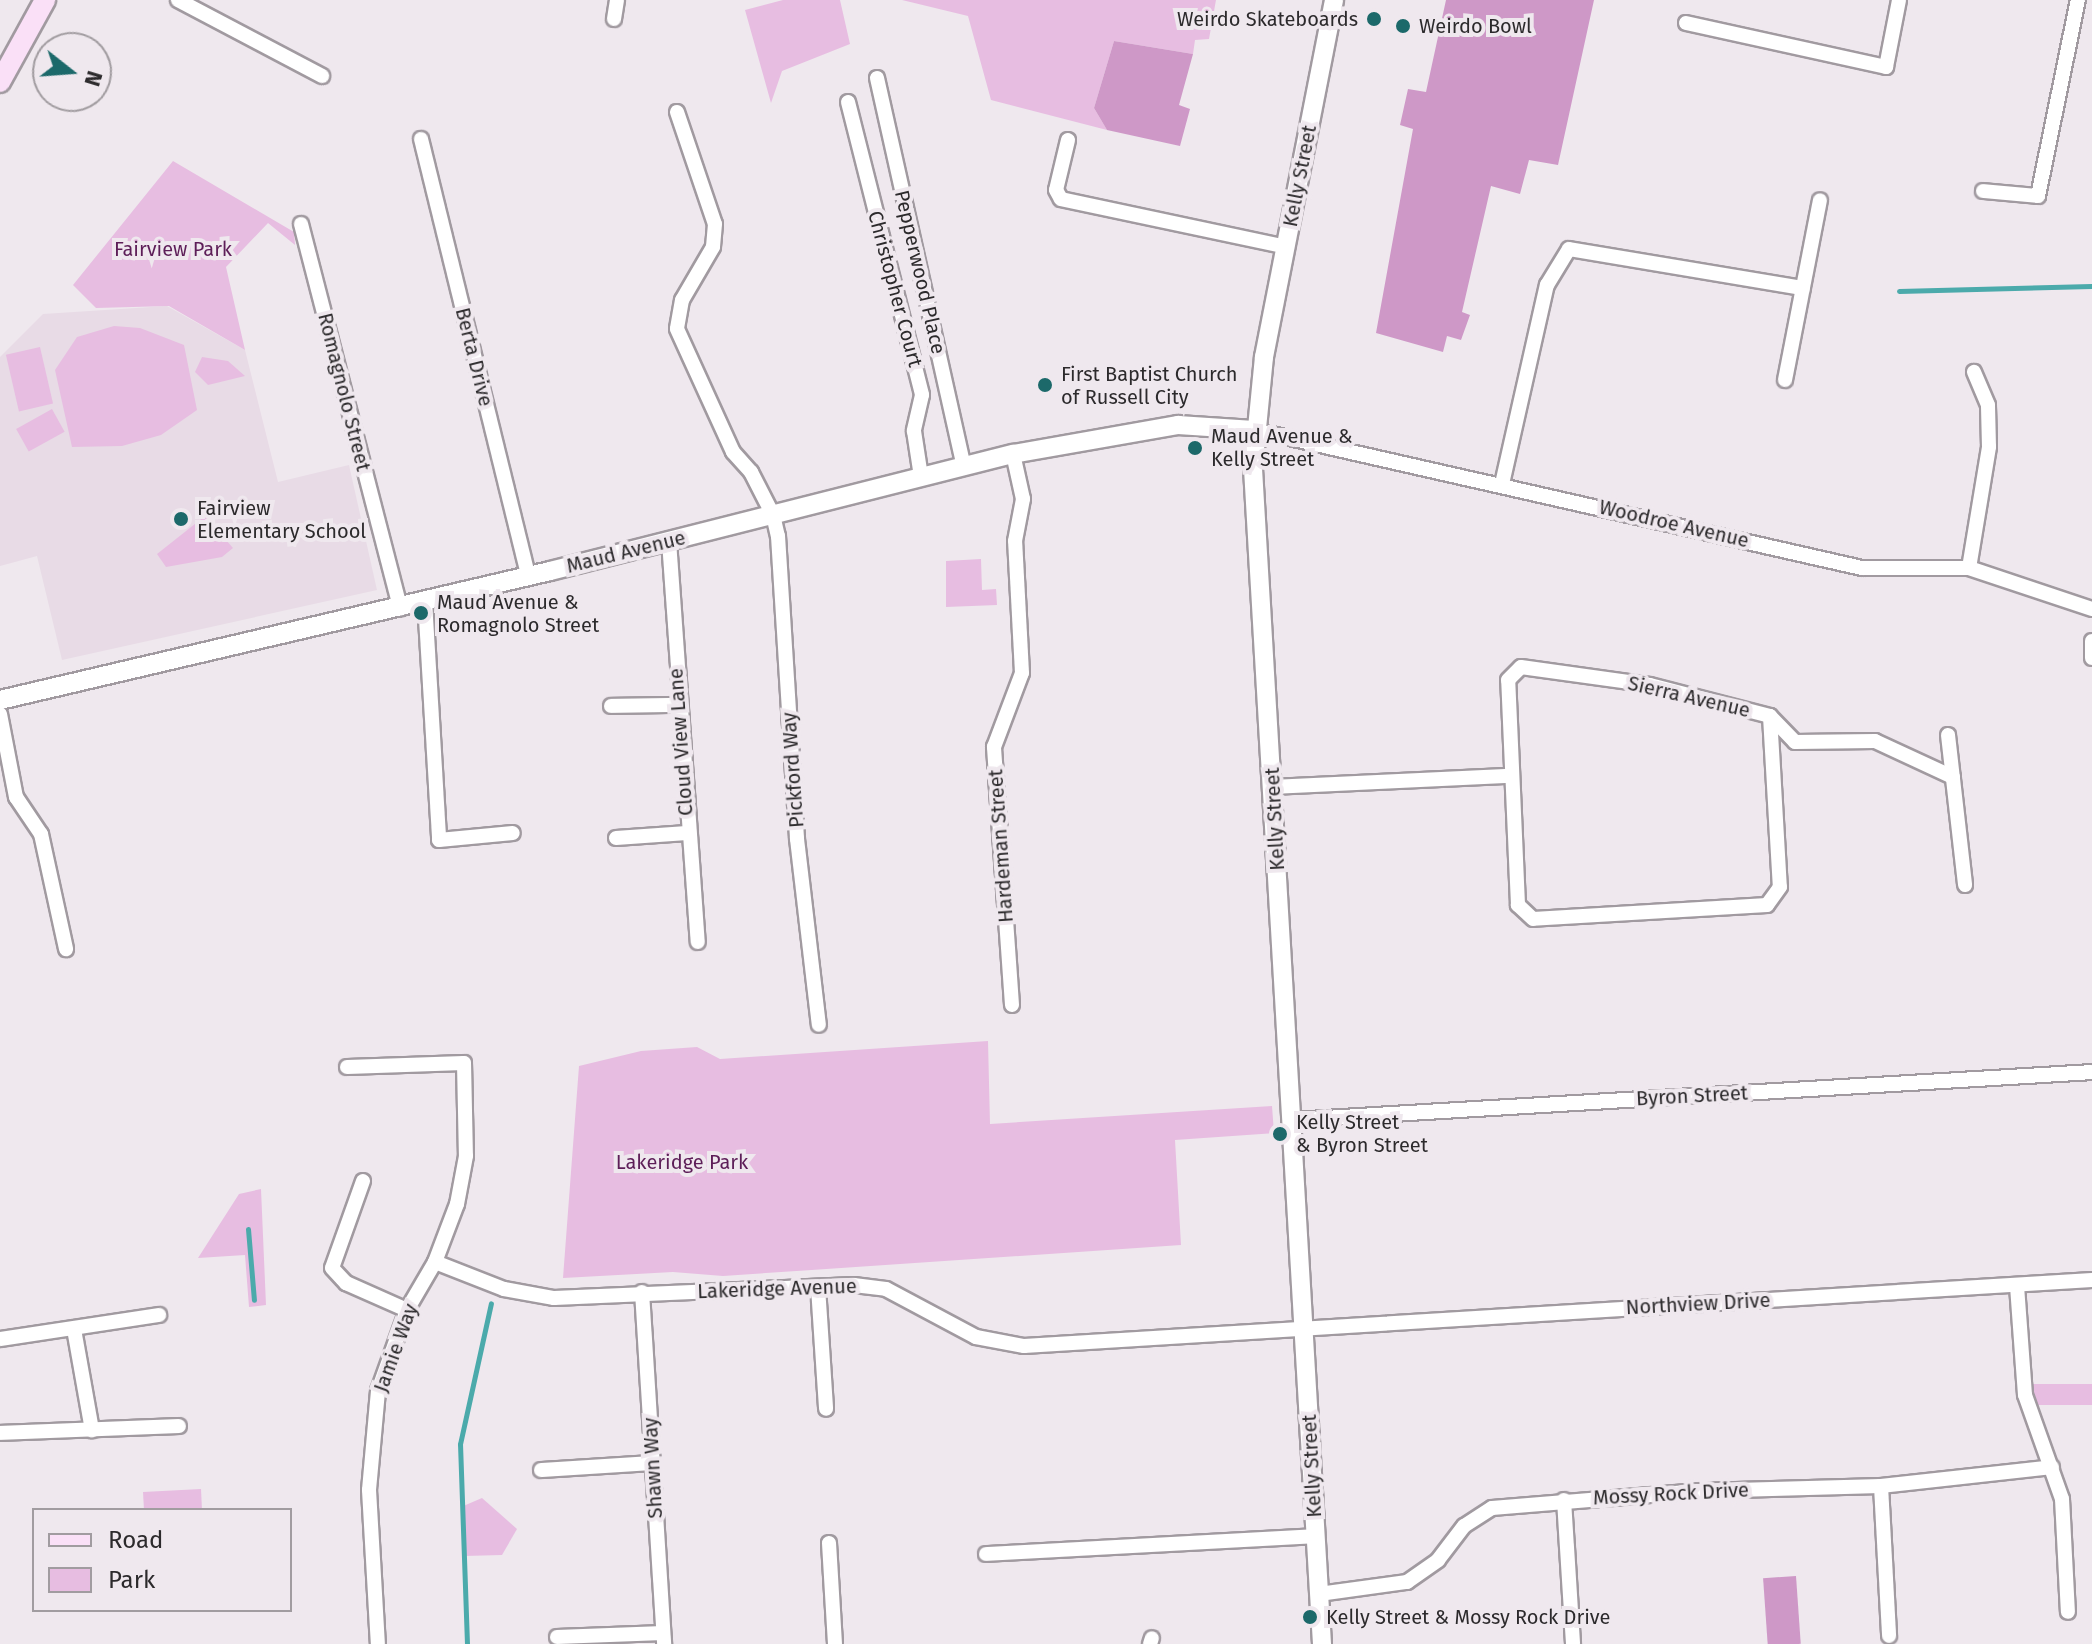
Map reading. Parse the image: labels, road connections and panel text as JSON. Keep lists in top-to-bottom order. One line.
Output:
{"streets":{"street":["Kelly Street","Pepperwood Place","Christopher Court","Berta Drive","Romagnolo Street","Woodroe Avenue","Maud Avenue","Sierra Avenue","Cloud View Lane","Pickford Way","Hardeman Street","Byron Street","Lakeridge Avenue","Northview Drive","Jamie Way","Shawn Way","Mossy Rock Drive"]},"crossings":[["Kelly Street","Woodroe Avenue"],["Kelly Street","Maud Avenue"],["Kelly Street","Byron Street"],["Kelly Street","Lakeridge Avenue"],["Kelly Street","Northview Drive"],["Kelly Street","Mossy Rock Drive"],["Pepperwood Place","Maud Avenue"],["Christopher Court","Maud Avenue"],["Berta Drive","Maud Avenue"],["Romagnolo Street","Maud Avenue"],["Woodroe Avenue","Maud Avenue"],["Maud Avenue","Cloud View Lane"],["Maud Avenue","Pickford Way"],["Maud Avenue","Hardeman Street"],["Lakeridge Avenue","Northview Drive"],["Lakeridge Avenue","Jamie Way"],["Lakeridge Avenue","Shawn Way"]],"parks":["Fairview Park","Lakeridge Park"],"places":["Weirdo Skateboards","Weirdo Bowl","First Baptist Church of Russell City","Maud Avenue & Kelly Street","Fairview Elementary School","Maud Avenue & Romagnolo Street","Kelly Street & Byron Street","Kelly Street & Mossy Rock Drive"],"legend":["Road","Park"],"north":"right"}
